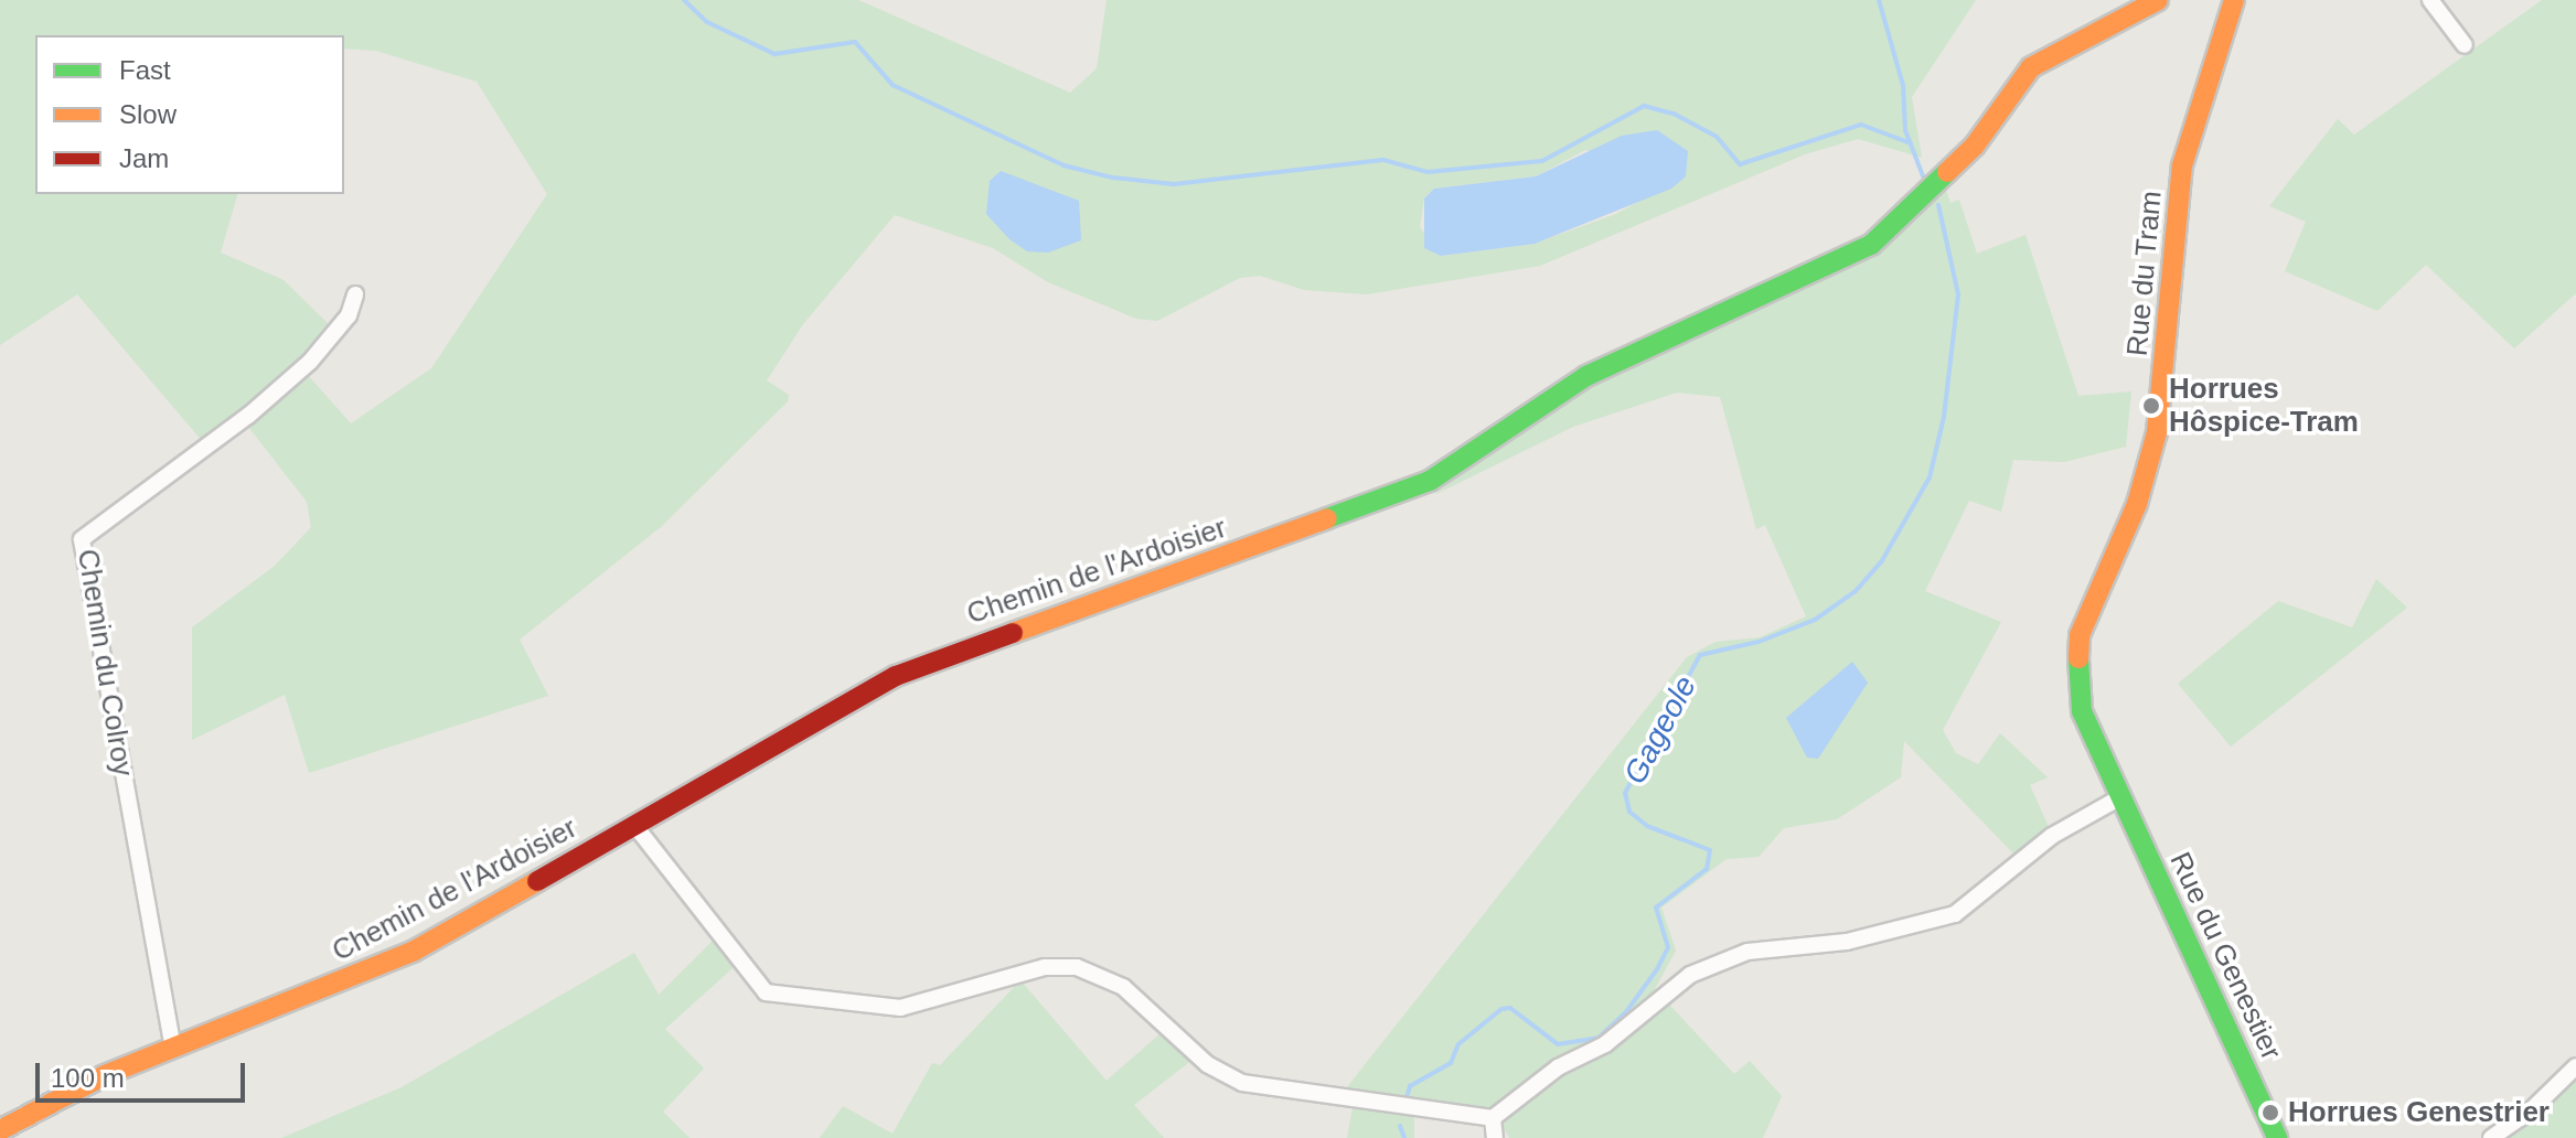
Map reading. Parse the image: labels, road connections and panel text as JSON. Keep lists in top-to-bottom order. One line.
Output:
{"streets":{"street":["Rue du Tram","Chemin de l'Ardoisier","Chemin du Colroy","Rue du Genestier"]},"crossings":[["Rue du Tram","Rue du Genestier"],["Chemin de l'Ardoisier","Chemin du Colroy"]],"water":["Gageole"],"places":["Horrues Hôspice-Tram","Horrues Genestrier"],"legend":["Fast","Slow","Jam"],"scale_bar":"100 m"}
